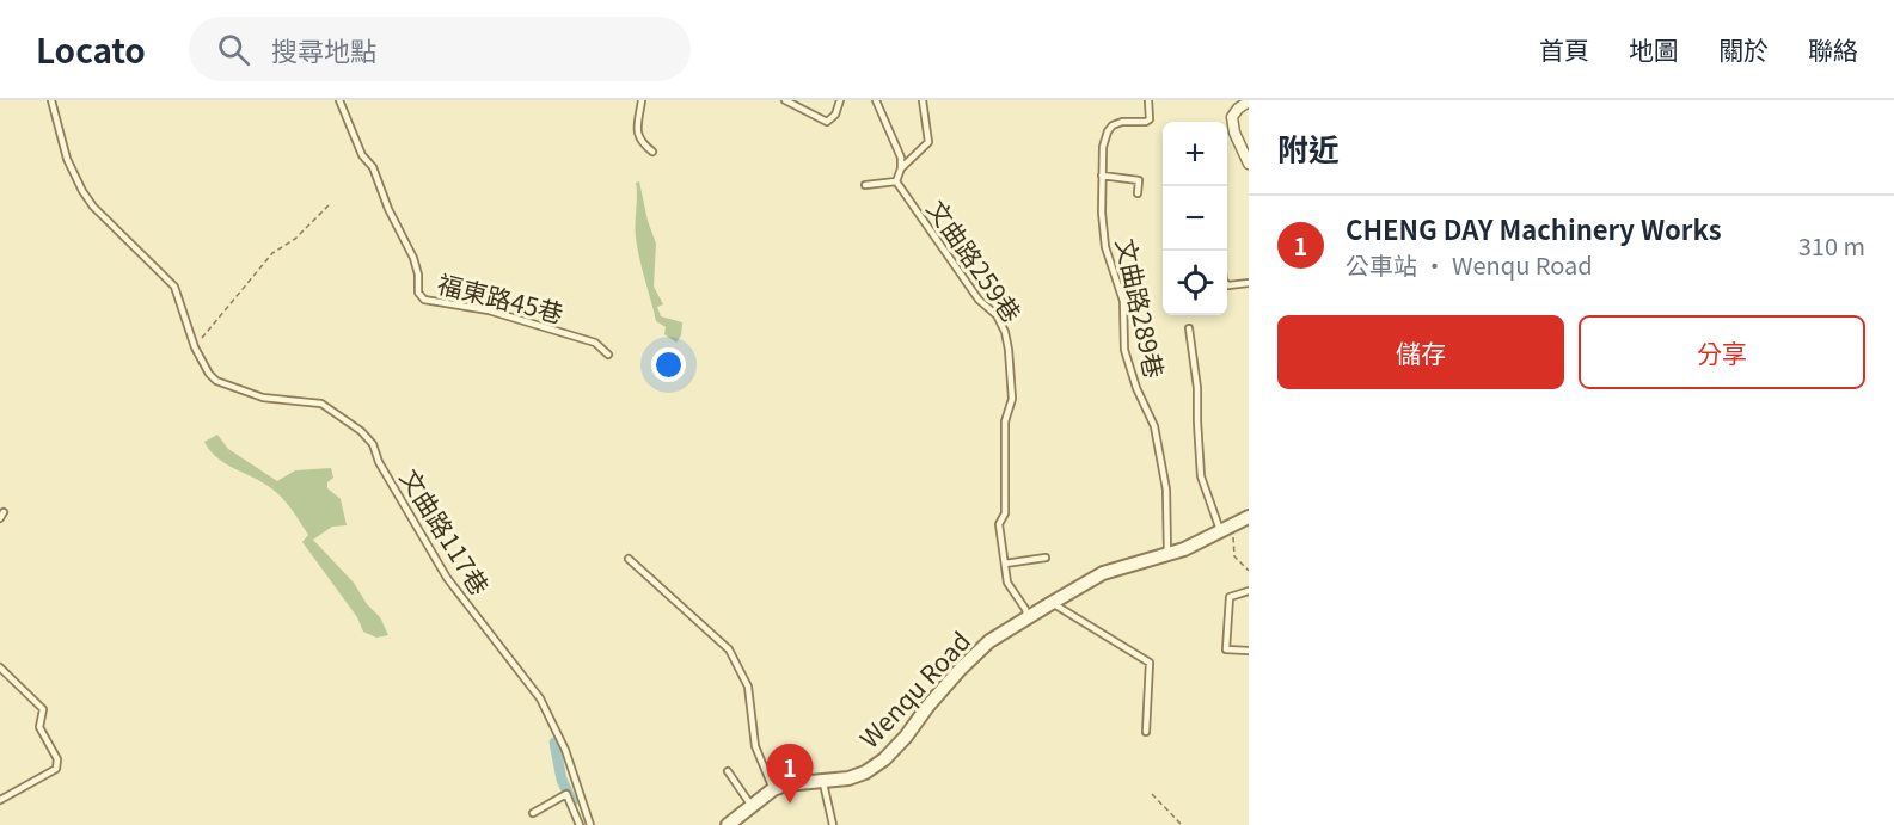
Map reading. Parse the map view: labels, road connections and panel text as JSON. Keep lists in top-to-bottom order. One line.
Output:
{"streets":{"street":["Wenqu Road"],"lane":["文曲路259巷","福東路45巷","文曲路289巷","文曲路117巷"]},"crossings":[["文曲路259巷","Wenqu Road"],["文曲路289巷","Wenqu Road"]],"page":{"header":"Locato","search":"搜尋地點","nav":["首頁","地圖","關於","聯絡"],"heading":"附近","map_buttons":["+","−"],"list":[{"mark":"1","name":"CHENG DAY Machinery Works","note":"公車站 · Wenqu Road","value":"310 m"}],"buttons":["儲存","分享"],"pins":"1"}}
